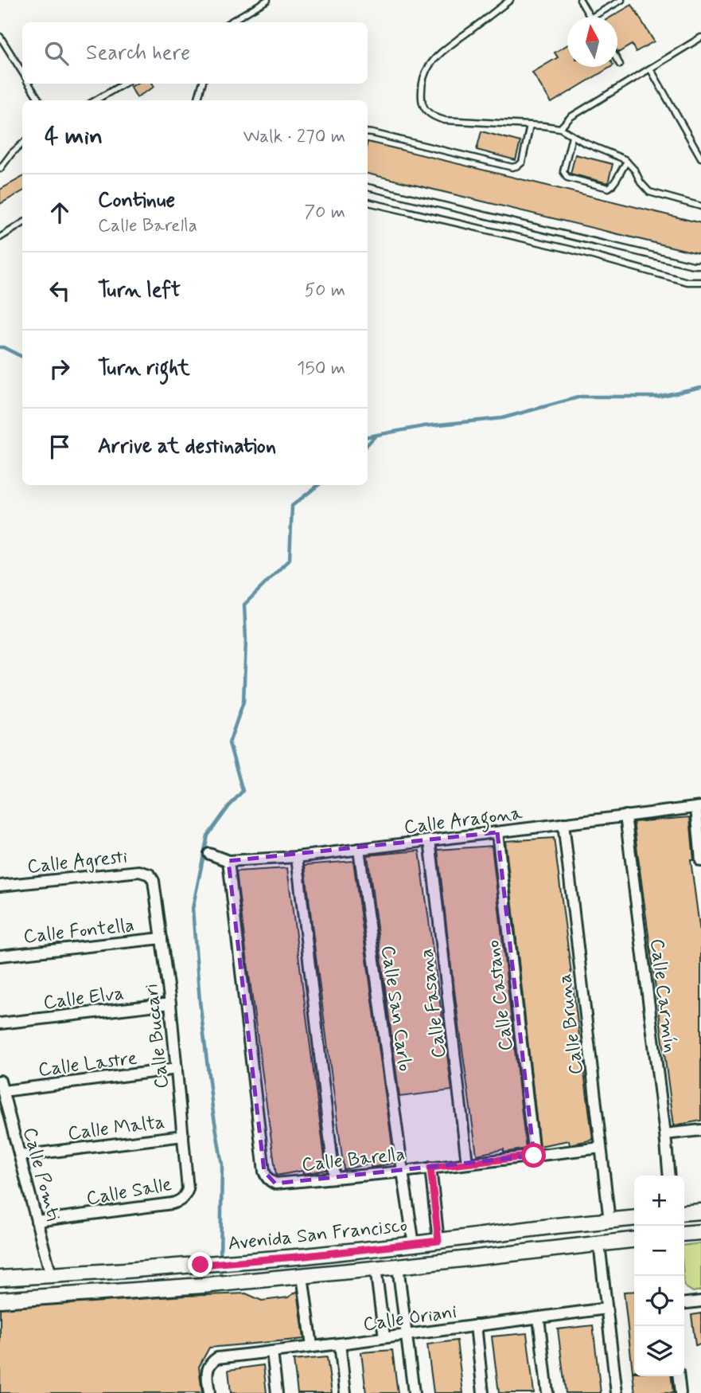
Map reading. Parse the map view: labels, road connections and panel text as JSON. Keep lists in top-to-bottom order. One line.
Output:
{"streets":{"street":["Calle Aragona","Calle Agresti","Calle Fontella","Calle Castano","Calle Carmín","Calle Elva","Calle Fasana","Calle San Carlo","Calle Bruna","Calle Buccari","Calle Lastre","Calle Malta","Calle Barella","Calle Pomti","Calle Salle","Avenida San Francisco","Calle Oriani"]},"crossings":[["Calle Aragona","Calle Castano"],["Calle Aragona","Calle Carmín"],["Calle Aragona","Calle Fasana"],["Calle Aragona","Calle San Carlo"],["Calle Aragona","Calle Bruna"],["Calle Aragona","Calle Barella"],["Calle Agresti","Calle Buccari"],["Calle Fontella","Calle Buccari"],["Calle Castano","Calle Barella"],["Calle Elva","Calle Buccari"],["Calle Fasana","Calle Barella"],["Calle San Carlo","Calle Barella"],["Calle San Carlo","Avenida San Francisco"],["Calle Bruna","Calle Barella"],["Calle Bruna","Avenida San Francisco"],["Calle Buccari","Calle Lastre"],["Calle Buccari","Calle Malta"],["Calle Buccari","Calle Salle"],["Calle Lastre","Calle Pomti"],["Calle Malta","Calle Pomti"],["Calle Pomti","Calle Salle"],["Calle Pomti","Avenida San Francisco"]],"north":"top","page":{"search":"Search here","heading":["4 min","Walk · 270 m"],"list":[["Continue","Calle Barella","70 m"],["Turn left","50 m"],["Turn right","150 m"],"Arrive at destination"],"map_buttons":["+","−"]}}
